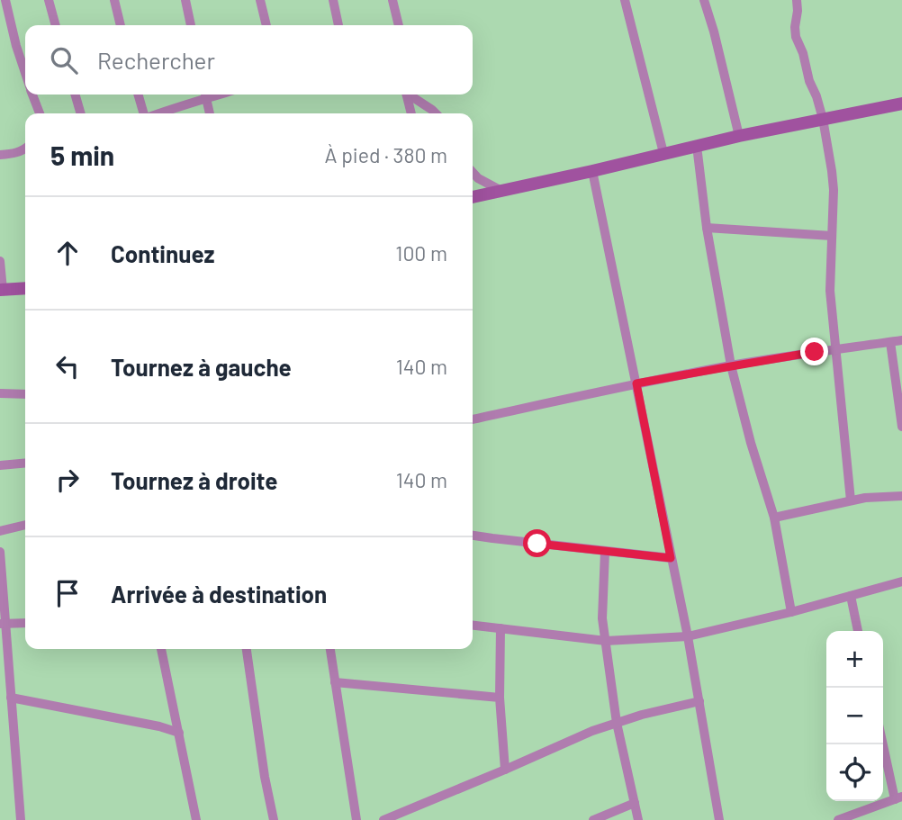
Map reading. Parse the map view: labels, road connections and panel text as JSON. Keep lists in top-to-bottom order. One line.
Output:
{"page":{"search":"Rechercher","heading":["5 min","À pied · 380 m"],"list":[["Continuez","100 m"],["Tournez à gauche","140 m"],["Tournez à droite","140 m"],"Arrivée à destination"],"map_buttons":["+","−"]}}
